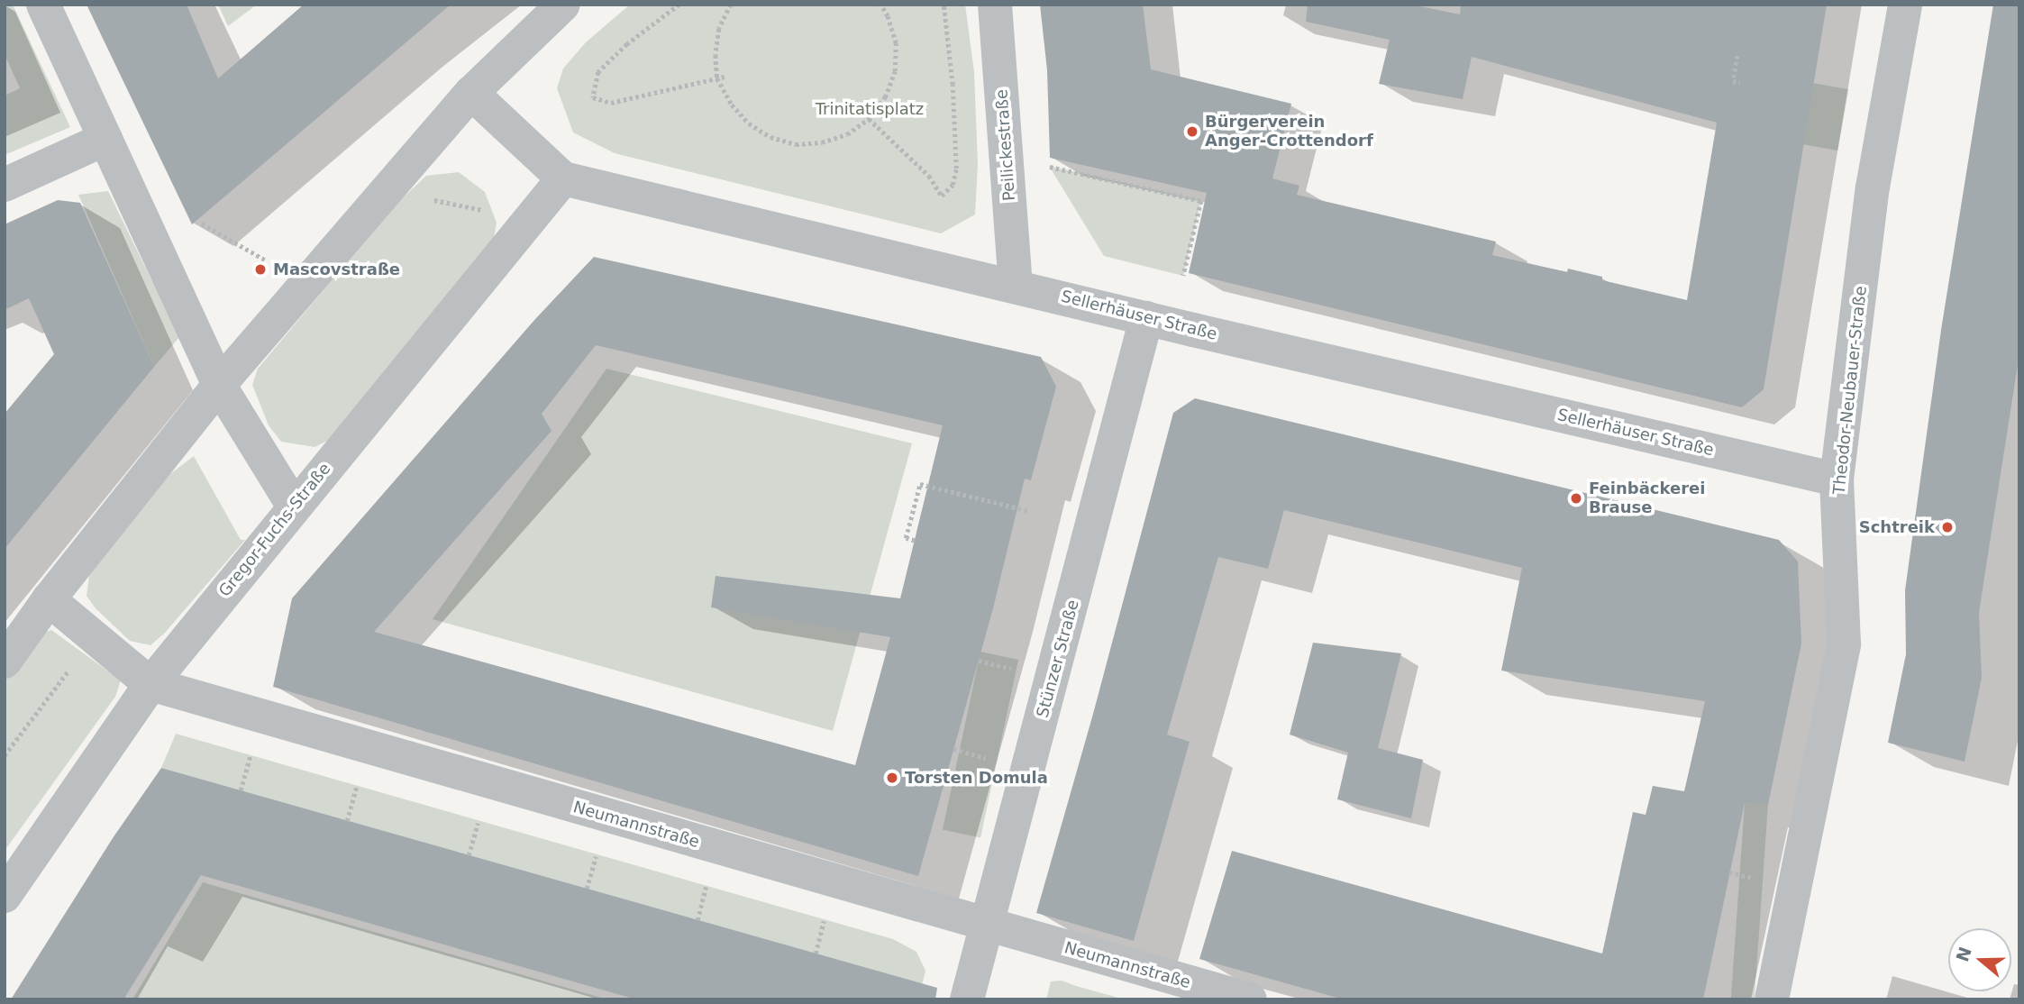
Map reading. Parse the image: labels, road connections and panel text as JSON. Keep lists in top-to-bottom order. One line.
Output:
{"streets":{"street":["Peilickestraße","Sellerhäuser Straße","Theodor-Neubauer-Straße","Gregor-Fuchs-Straße","Stünzer Straße","Neumannstraße"]},"crossings":[["Peilickestraße","Sellerhäuser Straße"],["Sellerhäuser Straße","Theodor-Neubauer-Straße"],["Sellerhäuser Straße","Gregor-Fuchs-Straße"],["Sellerhäuser Straße","Stünzer Straße"],["Gregor-Fuchs-Straße","Neumannstraße"],["Stünzer Straße","Neumannstraße"]],"parks":["Trinitatisplatz"],"places":["Bürgerverein Anger-Crottendorf","Mascovstraße","Feinbäckerei Brause","Schtreik","Torsten Domula"],"north":"left"}
